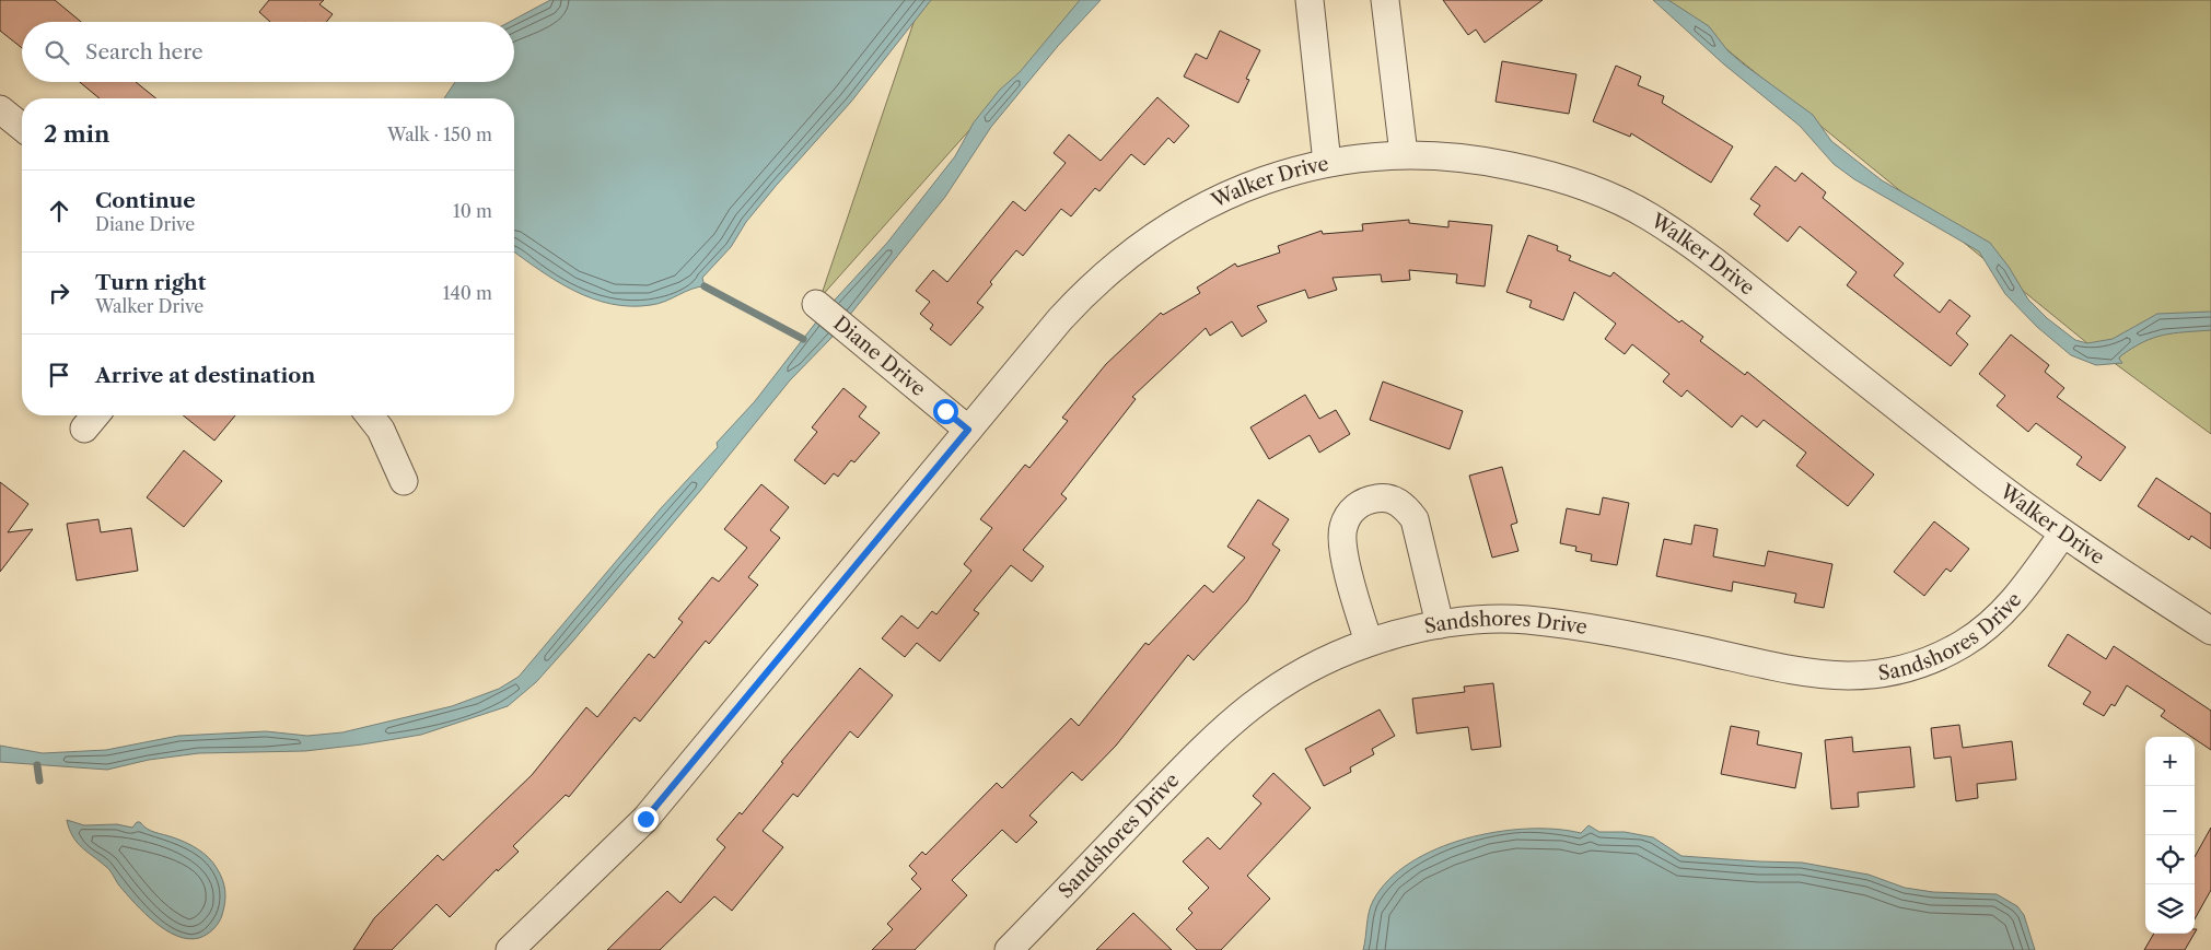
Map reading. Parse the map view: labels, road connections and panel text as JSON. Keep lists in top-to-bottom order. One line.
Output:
{"streets":{"street":["Walker Drive","Diane Drive","Sandshores Drive"]},"crossings":[["Walker Drive","Diane Drive"],["Walker Drive","Sandshores Drive"]],"page":{"search":"Search here","heading":["2 min","Walk · 150 m"],"list":[["Continue","Diane Drive","10 m"],["Turn right","Walker Drive","140 m"],"Arrive at destination"],"map_buttons":["+","−"]}}
